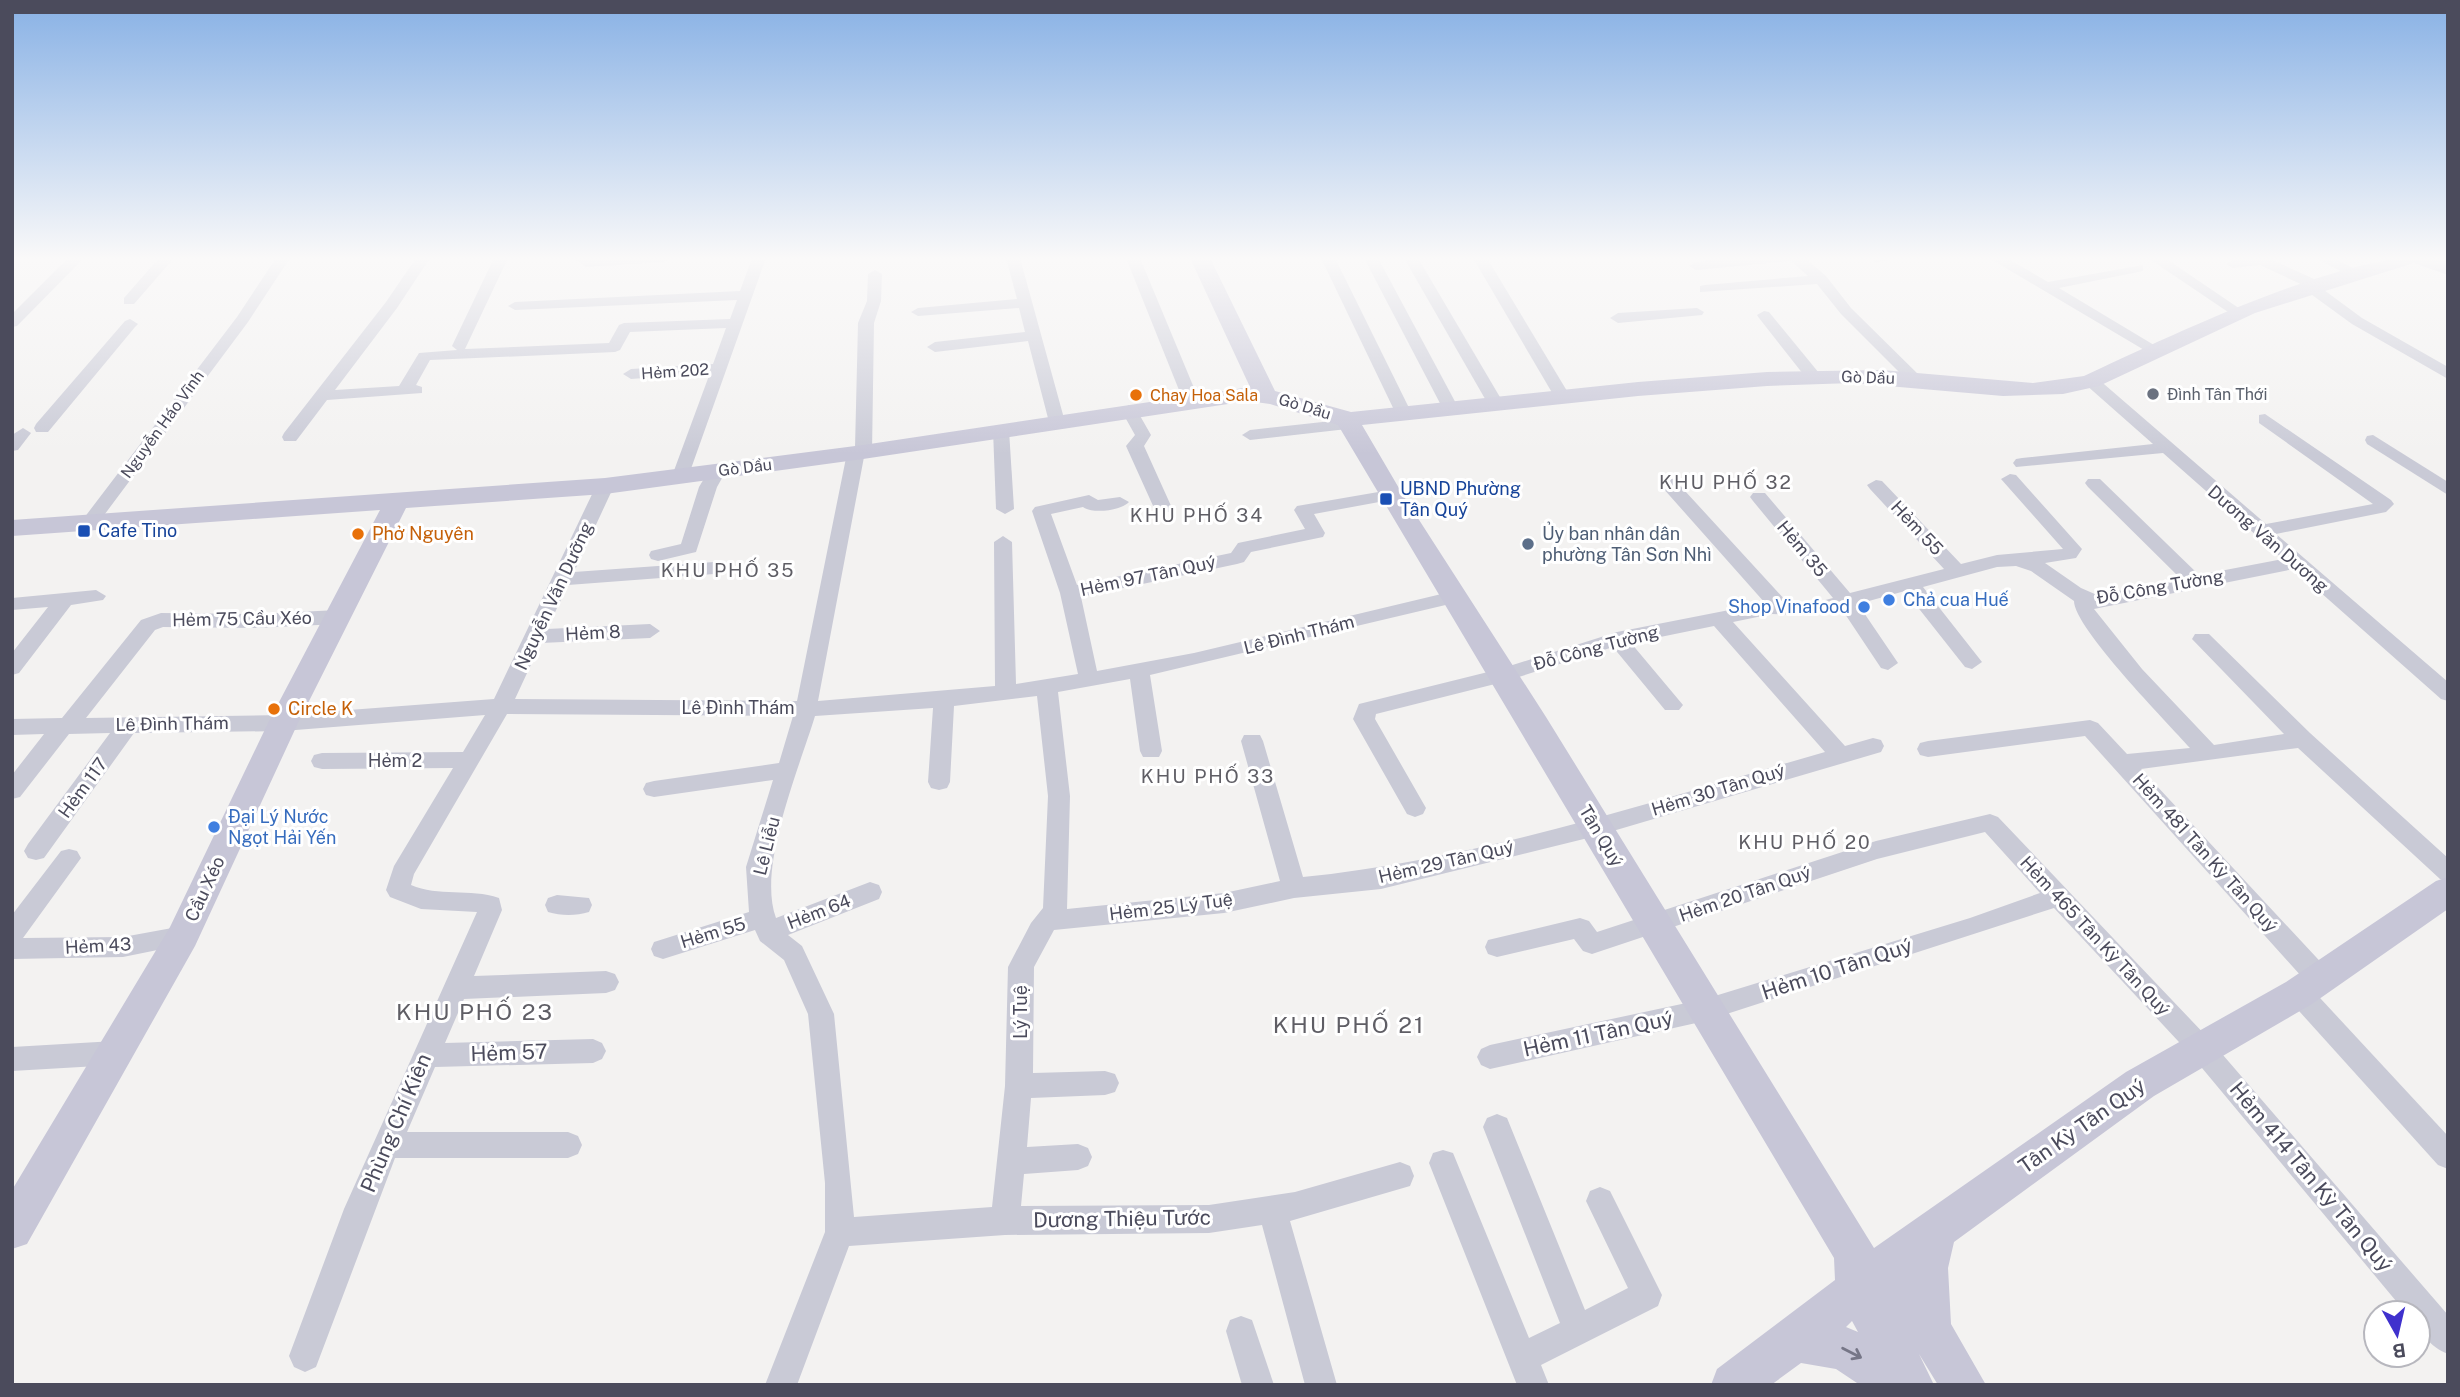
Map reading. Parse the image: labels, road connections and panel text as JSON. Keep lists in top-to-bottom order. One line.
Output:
{"streets":{"street":["Hẻm 202","Gò Dầu","Nguyễn Háo Vĩnh","Hẻm 55","Dương Văn Dương","Hẻm 35","Hẻm 97 Tân Quý","Đỗ Công Tường","Nguyễn Văn Dưỡng","Hẻm 75 Cầu Xéo","Hẻm 8","Lê Đình Thám","Hẻm 2","Hẻm 117","Hẻm 30 Tân Quý","Tân Quý","Lê Liễu","Hẻm 481 Tân Kỳ Tân Quý","Hẻm 29 Tân Quý","Cầu Xéo","Hẻm 20 Tân Quý","Hẻm 25 Lý Tuệ","Hẻm 64","Hẻm 465 Tân Kỳ Tân Quý","Hẻm 43","Hẻm 10 Tân Quý","Lý Tuệ","Hẻm 11 Tân Quý","Hẻm 57","Phùng Chí Kiên","Tân Kỳ Tân Quý","Hẻm 414 Tân Kỳ Tân Quý","Dương Thiệu Tước"]},"crossings":[["Gò Dầu","Nguyễn Háo Vĩnh"],["Gò Dầu","Dương Văn Dương"],["Gò Dầu","Nguyễn Văn Dưỡng"],["Gò Dầu","Tân Quý"],["Gò Dầu","Lê Liễu"],["Gò Dầu","Cầu Xéo"],["Hẻm 55","Đỗ Công Tường"],["Hẻm 55","Lê Liễu"],["Hẻm 55","Hẻm 64"],["Dương Văn Dương","Đỗ Công Tường"],["Hẻm 35","Đỗ Công Tường"],["Hẻm 97 Tân Quý","Tân Quý"],["Đỗ Công Tường","Tân Quý"],["Nguyễn Văn Dưỡng","Hẻm 8"],["Nguyễn Văn Dưỡng","Lê Đình Thám"],["Nguyễn Văn Dưỡng","Phùng Chí Kiên"],["Hẻm 75 Cầu Xéo","Lê Đình Thám"],["Hẻm 75 Cầu Xéo","Cầu Xéo"],["Lê Đình Thám","Hẻm 117"],["Lê Đình Thám","Tân Quý"],["Lê Đình Thám","Lê Liễu"],["Lê Đình Thám","Cầu Xéo"],["Lê Đình Thám","Lý Tuệ"],["Lê Đình Thám","Phùng Chí Kiên"],["Hẻm 2","Phùng Chí Kiên"],["Hẻm 30 Tân Quý","Tân Quý"],["Hẻm 30 Tân Quý","Hẻm 29 Tân Quý"],["Tân Quý","Hẻm 29 Tân Quý"],["Tân Quý","Hẻm 20 Tân Quý"],["Tân Quý","Hẻm 10 Tân Quý"],["Tân Quý","Hẻm 11 Tân Quý"],["Tân Quý","Tân Kỳ Tân Quý"],["Lê Liễu","Hẻm 64"],["Hẻm 481 Tân Kỳ Tân Quý","Tân Kỳ Tân Quý"],["Hẻm 29 Tân Quý","Hẻm 25 Lý Tuệ"],["Cầu Xéo","Hẻm 43"],["Hẻm 20 Tân Quý","Hẻm 465 Tân Kỳ Tân Quý"],["Hẻm 25 Lý Tuệ","Lý Tuệ"],["Hẻm 465 Tân Kỳ Tân Quý","Hẻm 10 Tân Quý"],["Hẻm 465 Tân Kỳ Tân Quý","Tân Kỳ Tân Quý"],["Hẻm 465 Tân Kỳ Tân Quý","Hẻm 414 Tân Kỳ Tân Quý"],["Hẻm 10 Tân Quý","Hẻm 11 Tân Quý"],["Lý Tuệ","Dương Thiệu Tước"],["Hẻm 57","Phùng Chí Kiên"],["Tân Kỳ Tân Quý","Hẻm 414 Tân Kỳ Tân Quý"]],"districts":["KHU PHỐ 32","KHU PHỐ 34","KHU PHỐ 35","KHU PHỐ 33","KHU PHỐ 20","KHU PHỐ 23","KHU PHỐ 21"],"places":{"other":["Đình Tân Thới","Chay Hoa Sala","Phở Nguyên","Ủy ban nhân dân phường Tân Sơn Nhì","Chả cua Huế","Shop Vinafood","Circle K","Đại Lý Nước Ngọt Hải Yến"],"transit":["UBND Phường Tân Quý","Cafe Tino"]},"north":"bottom"}
